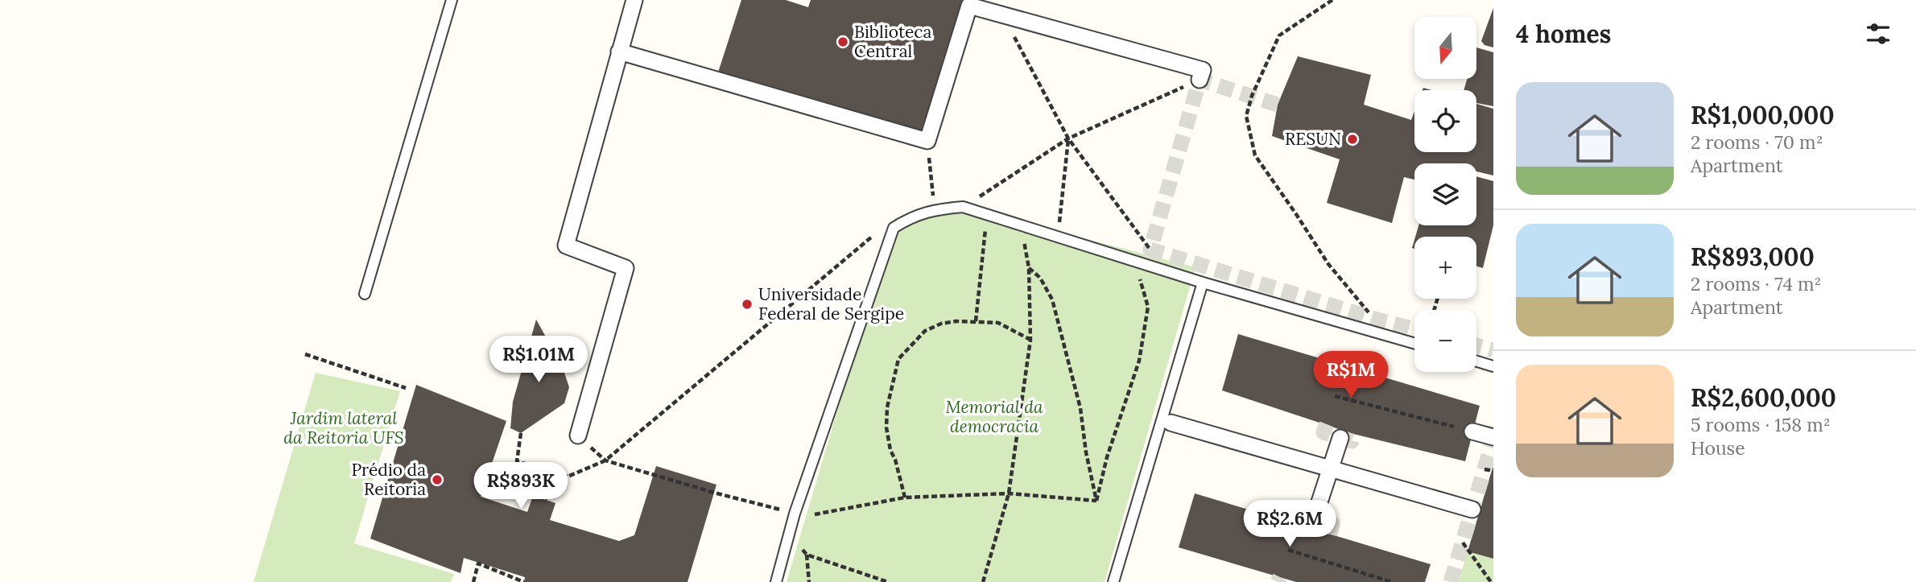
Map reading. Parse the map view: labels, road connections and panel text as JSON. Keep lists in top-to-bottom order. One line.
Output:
{"parks":["Memorial da democracia","Jardim lateral da Reitoria UFS"],"places":["Biblioteca Central","RESUN","Universidade Federal de Sergipe","Prédio da Reitoria"],"north":"bottom","page":{"heading":"4 homes","map_buttons":["+","−"],"list":[{"name":"R$1,000,000","note":"2 rooms · 70 m² · Apartment"},{"name":"R$893,000","note":"2 rooms · 74 m² · Apartment"},{"name":"R$2,600,000","note":"5 rooms · 158 m² · House"}],"price":["R$1.01M","R$1M","R$893K","R$2.6M"]}}
